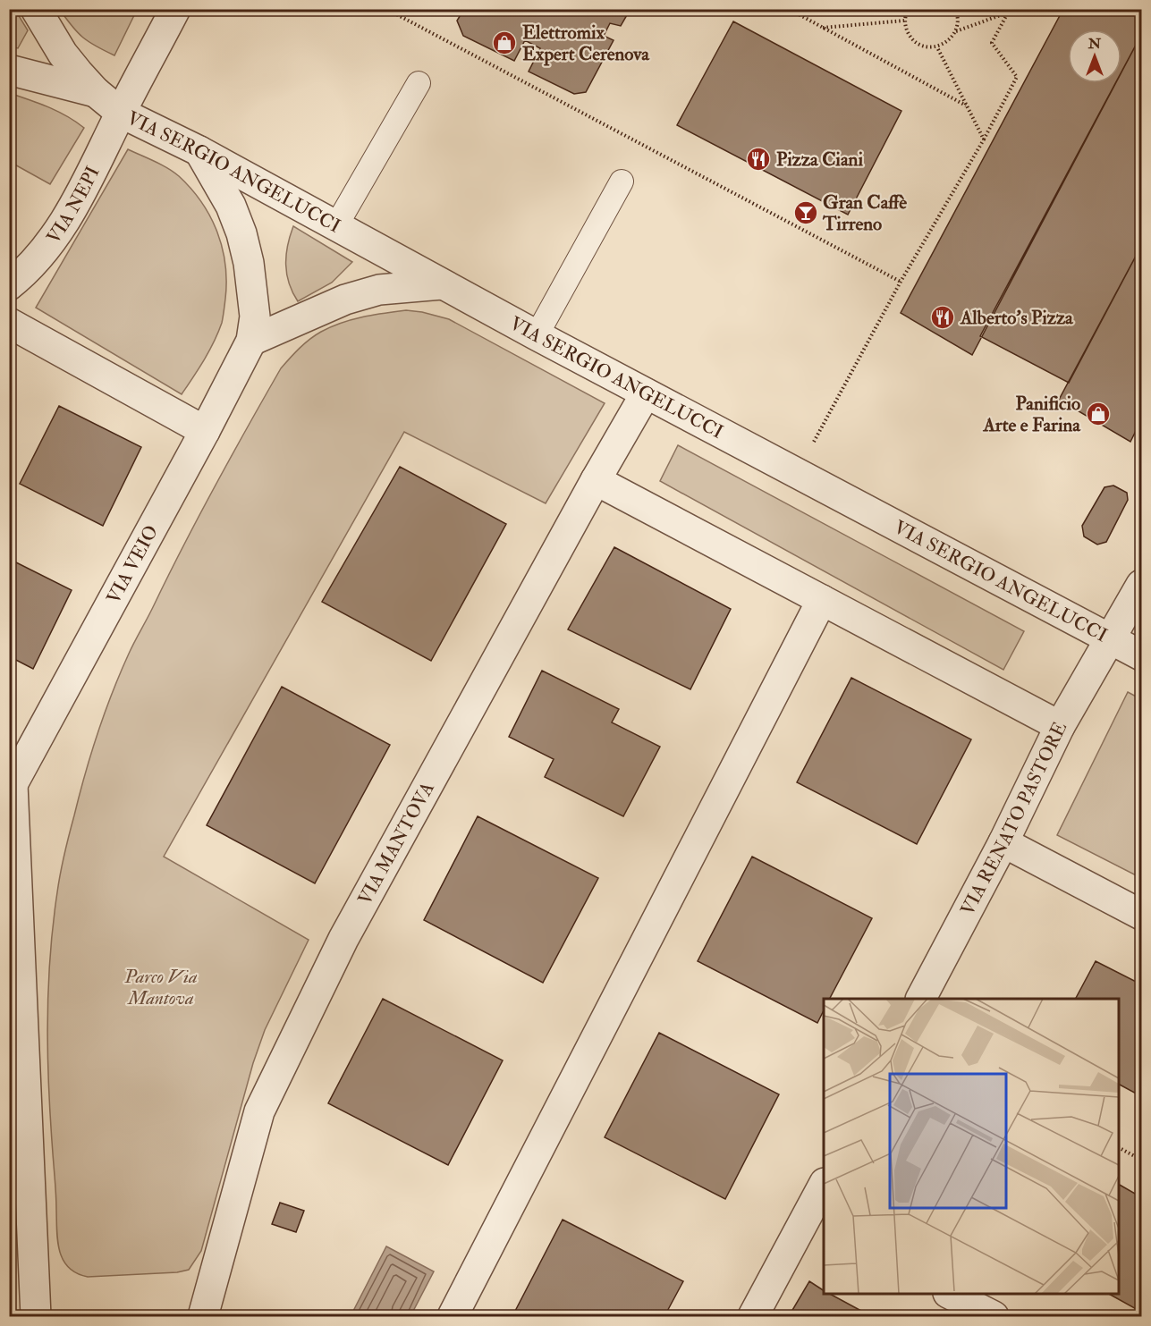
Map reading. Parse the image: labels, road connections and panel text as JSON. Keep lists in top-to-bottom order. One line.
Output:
{"streets":{"street":["VIA SERGIO ANGELUCCI","VIA NEPI","VIA VEIO","VIA RENATO PASTORE","VIA MANTOVA"]},"crossings":[["VIA SERGIO ANGELUCCI","VIA NEPI"],["VIA SERGIO ANGELUCCI","VIA VEIO"],["VIA SERGIO ANGELUCCI","VIA RENATO PASTORE"],["VIA SERGIO ANGELUCCI","VIA MANTOVA"]],"parks":["Parco Via Mantova"],"places":{"shop":["Elettromix Expert Cerenova","Panificio Arte e Farina"],"restaurant":["Pizza Ciani","Alberto's Pizza"],"bar":["Gran Caffè Tirreno"]},"north":"top"}
